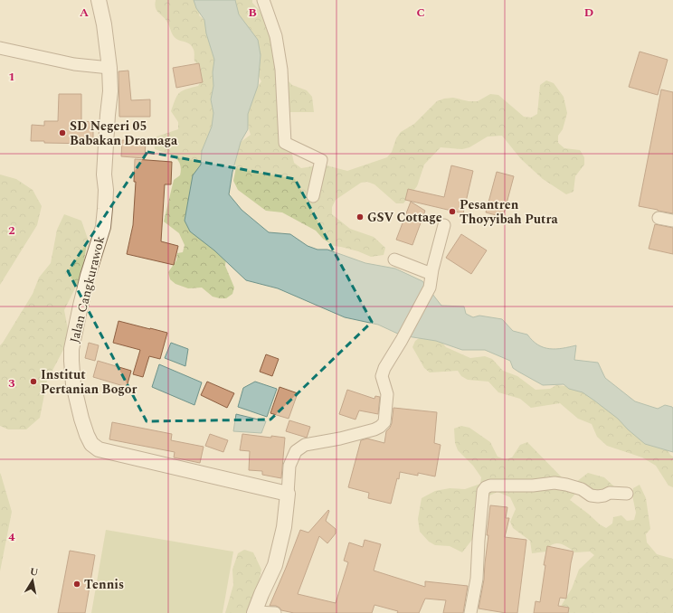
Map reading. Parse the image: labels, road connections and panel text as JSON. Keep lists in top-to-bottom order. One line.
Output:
{"streets":{"street":["Jalan Cangkurawok"]},"places":["SD Negeri 05 Babakan Dramaga","Pesantren Thoyyibah Putra","GSV Cottage","Institut Pertanian Bogor","Tennis"],"north":"top","grid":{"columns":["A","B","C","D"],"rows":["1","2","3","4"]}}
